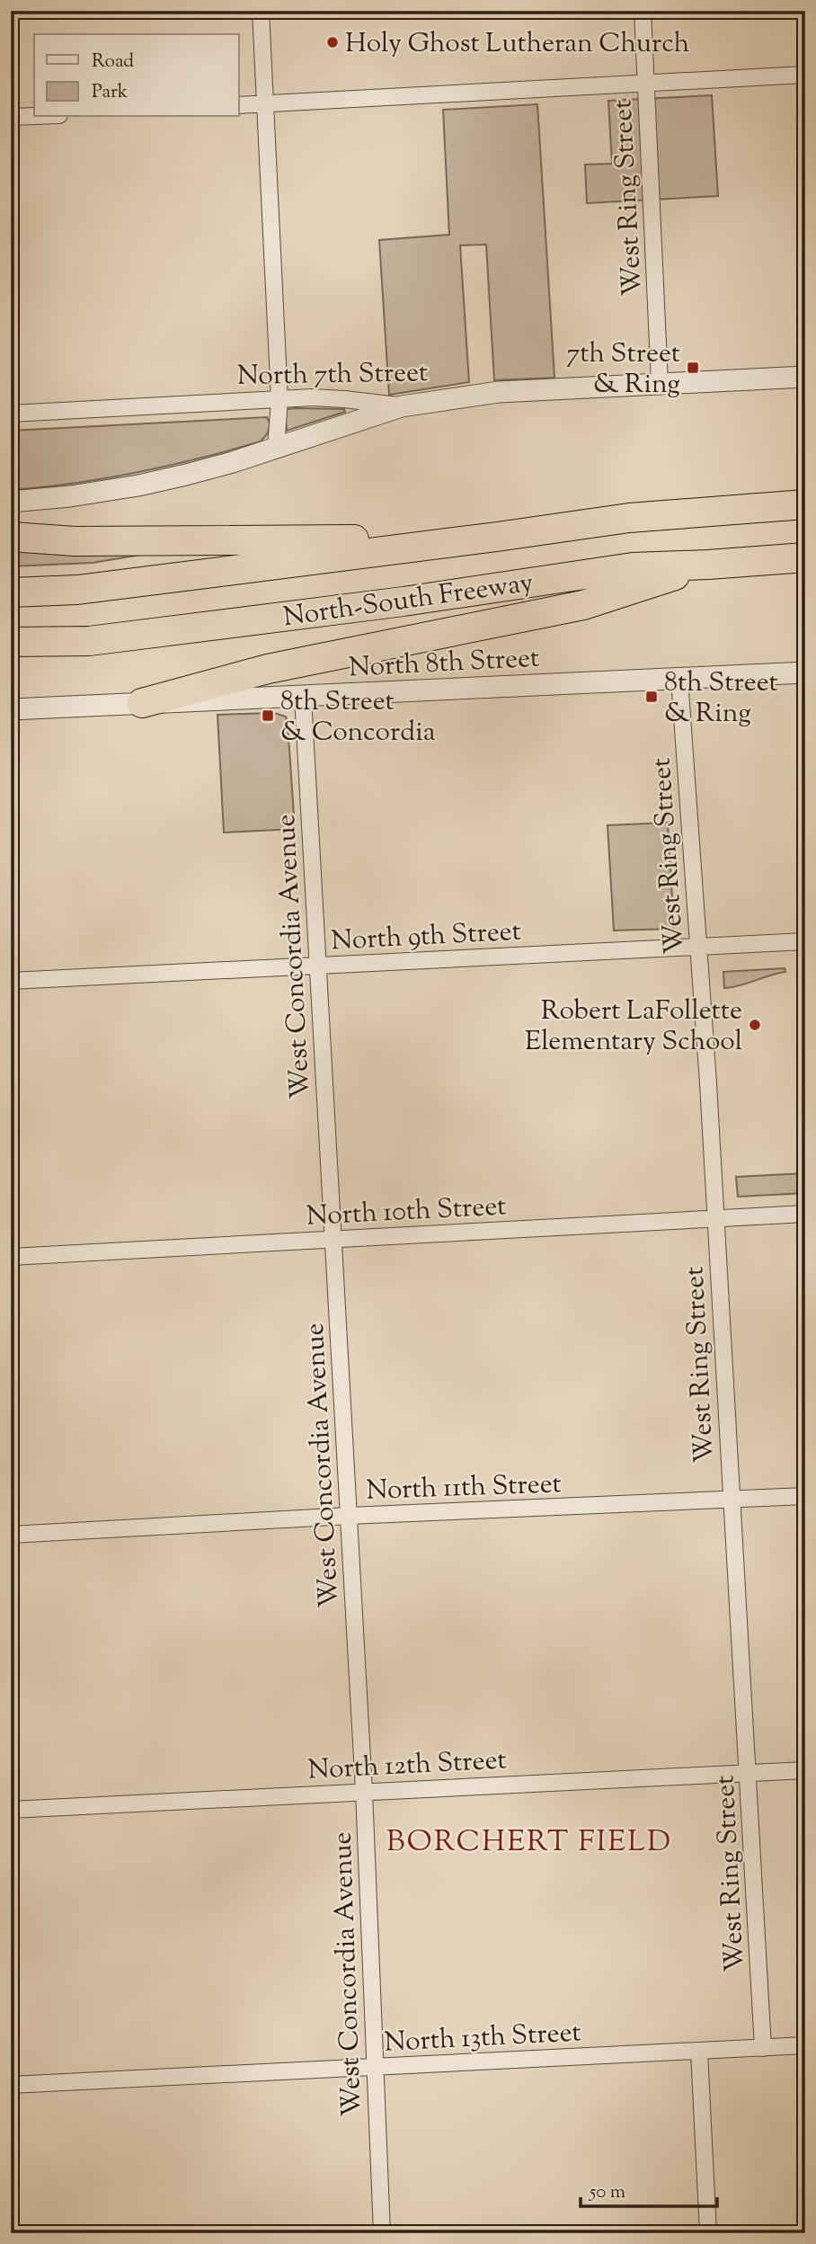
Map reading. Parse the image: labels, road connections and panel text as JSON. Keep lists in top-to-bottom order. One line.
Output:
{"streets":{"highway":["North-South Freeway"],"street":["West Ring Street","North 7th Street","North 8th Street","North 9th Street","West Concordia Avenue","North 10th Street","North 11th Street","North 12th Street","North 13th Street"]},"crossings":[["West Ring Street","North 7th Street"],["West Ring Street","North 8th Street"],["West Ring Street","North 9th Street"],["West Ring Street","North 10th Street"],["West Ring Street","North 11th Street"],["West Ring Street","North 12th Street"],["West Ring Street","North 13th Street"],["North 8th Street","West Concordia Avenue"],["North 9th Street","West Concordia Avenue"],["West Concordia Avenue","North 10th Street"],["West Concordia Avenue","North 11th Street"],["West Concordia Avenue","North 12th Street"],["West Concordia Avenue","North 13th Street"]],"districts":["BORCHERT FIELD"],"places":{"other":["Holy Ghost Lutheran Church","Robert LaFollette Elementary School"],"transit":["7th Street & Ring","8th Street & Ring","8th Street & Concordia"]},"legend":["Road","Park"],"scale_bar":"50 m"}
